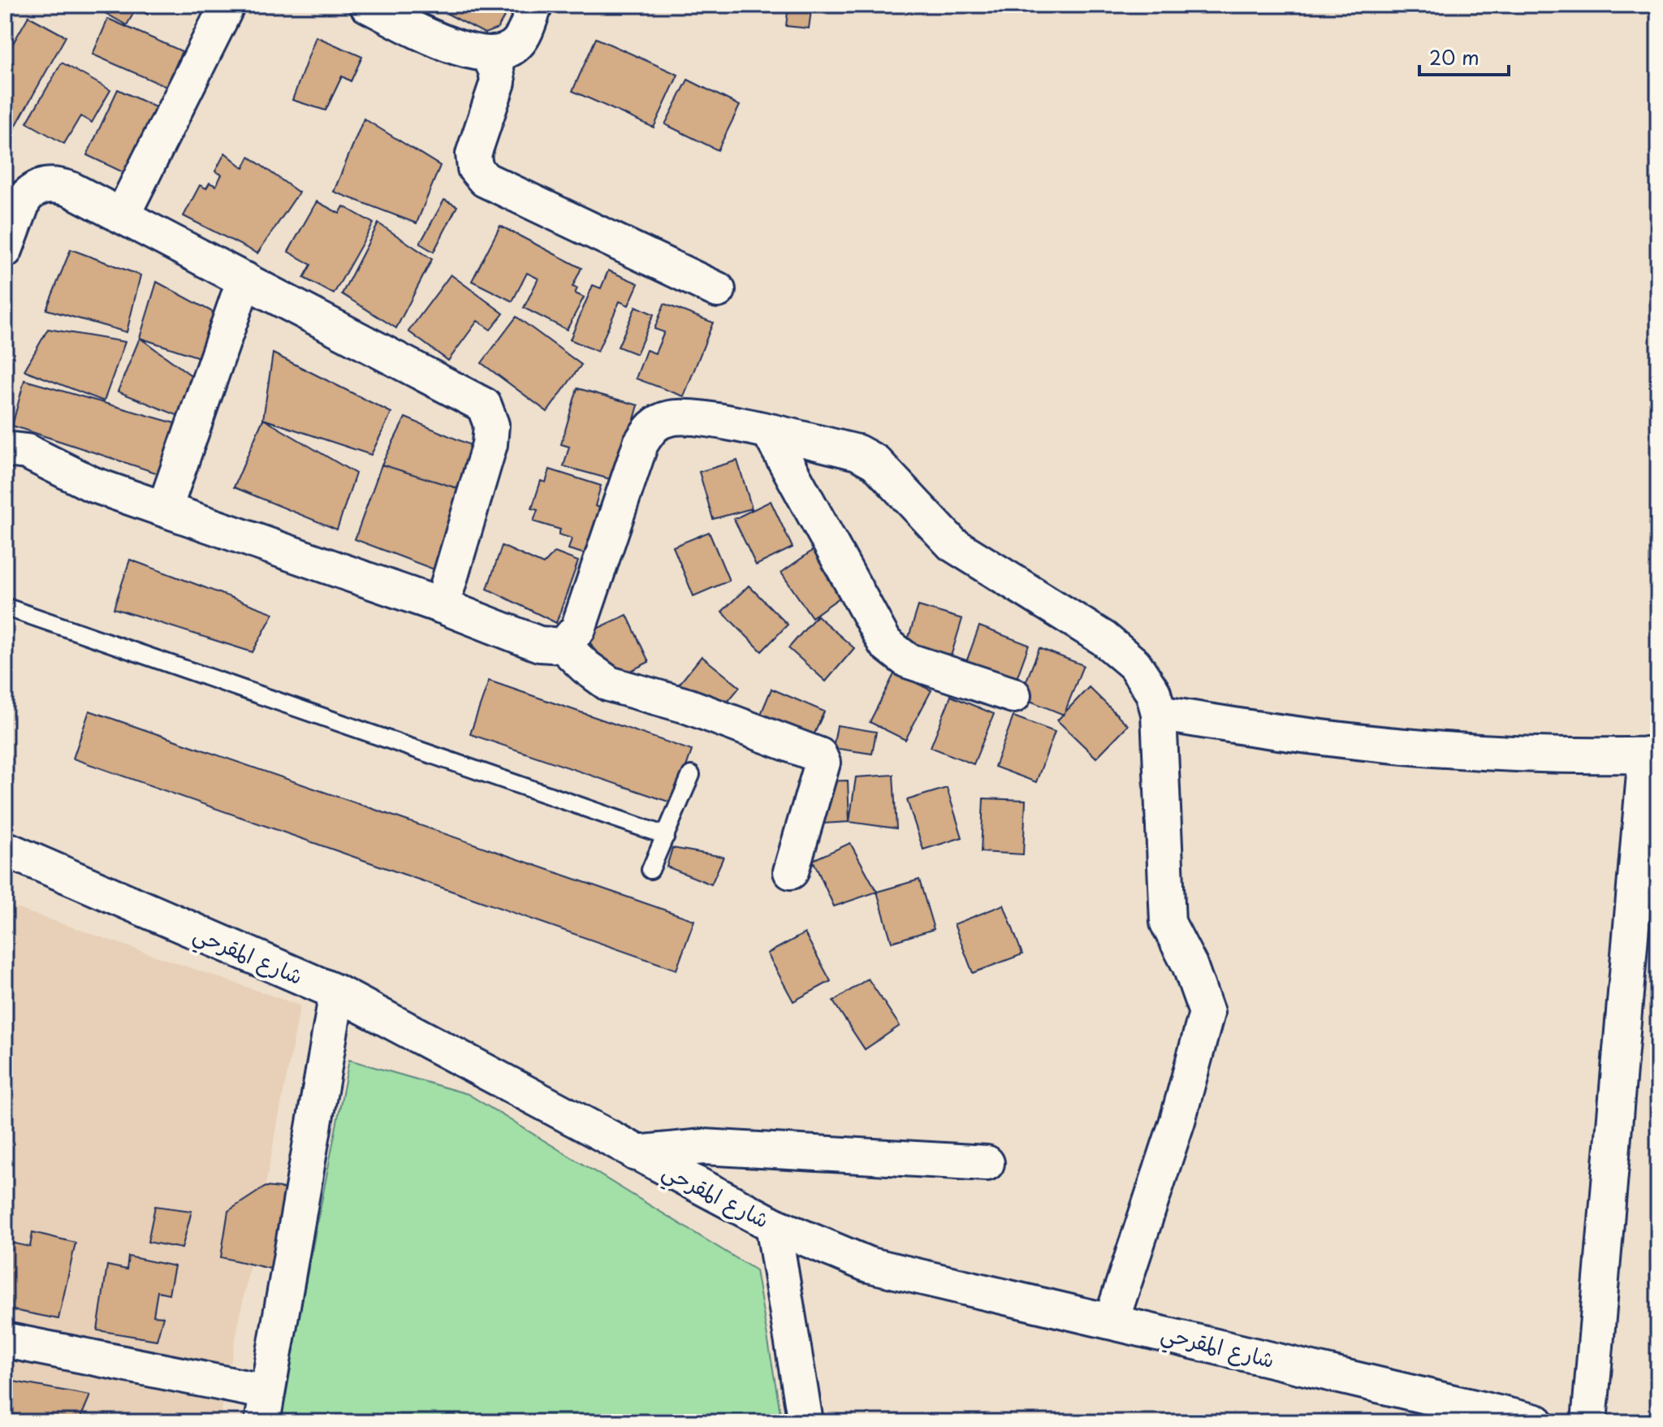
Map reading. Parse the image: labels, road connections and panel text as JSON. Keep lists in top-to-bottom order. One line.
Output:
{"streets":{"street":["شارع المقرحي"]},"scale_bar":"20 m"}
